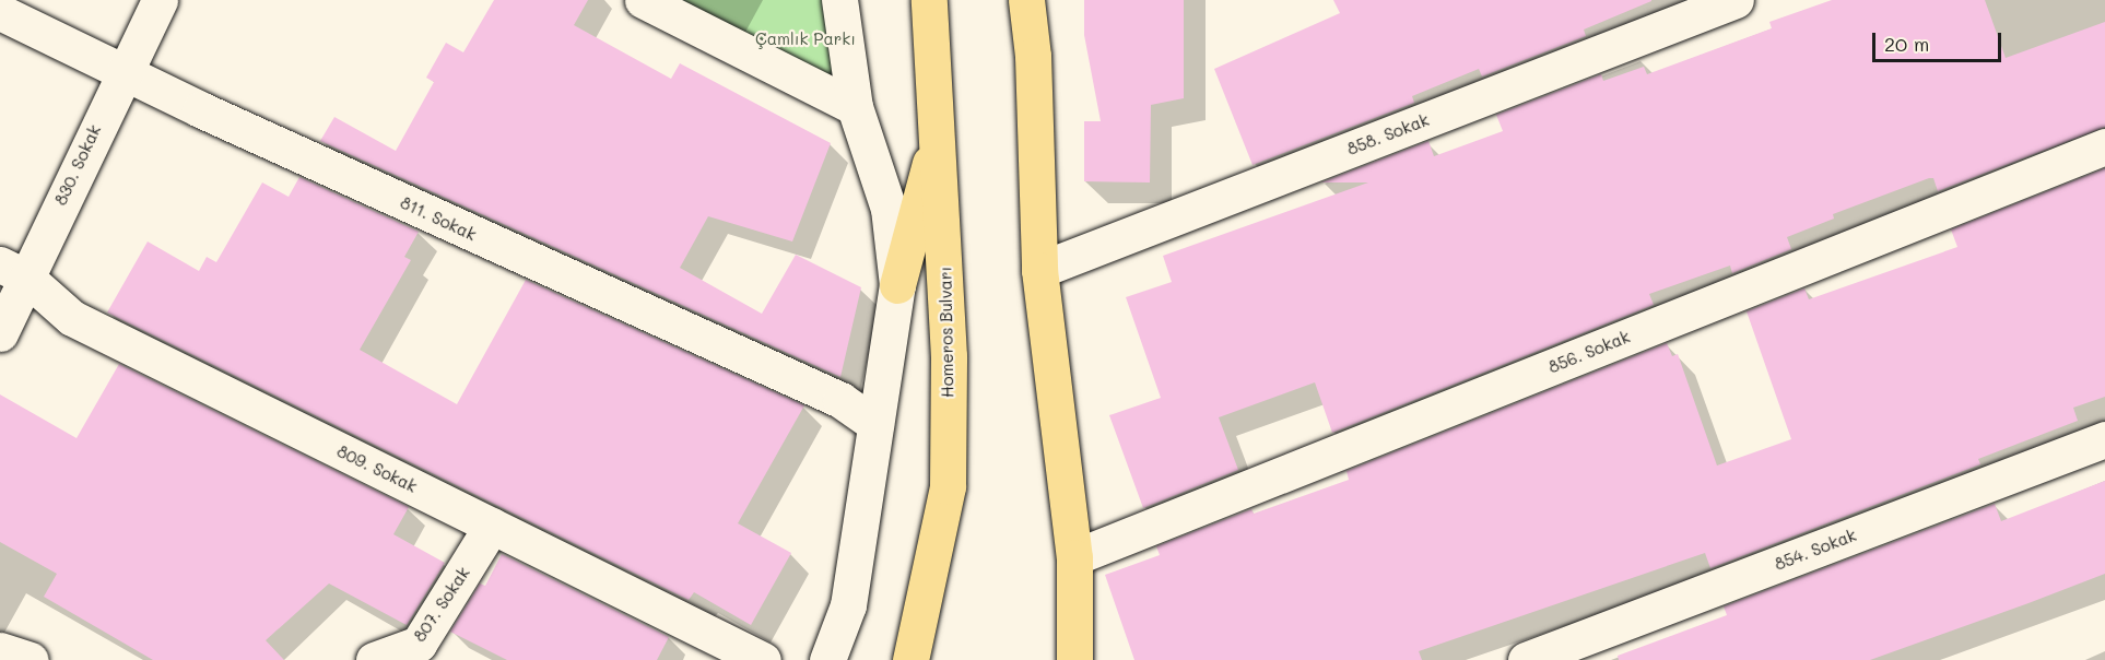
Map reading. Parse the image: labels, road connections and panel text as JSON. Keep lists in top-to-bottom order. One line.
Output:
{"streets":{"main road":["Homeros Bulvarı"],"street":["858. Sokak","830. Sokak","811. Sokak","856. Sokak","809. Sokak","854. Sokak","807. Sokak"]},"crossings":[["830. Sokak","811. Sokak"],["830. Sokak","809. Sokak"],["809. Sokak","807. Sokak"]],"parks":["Çamlık Parkı"],"scale_bar":"20 m"}
